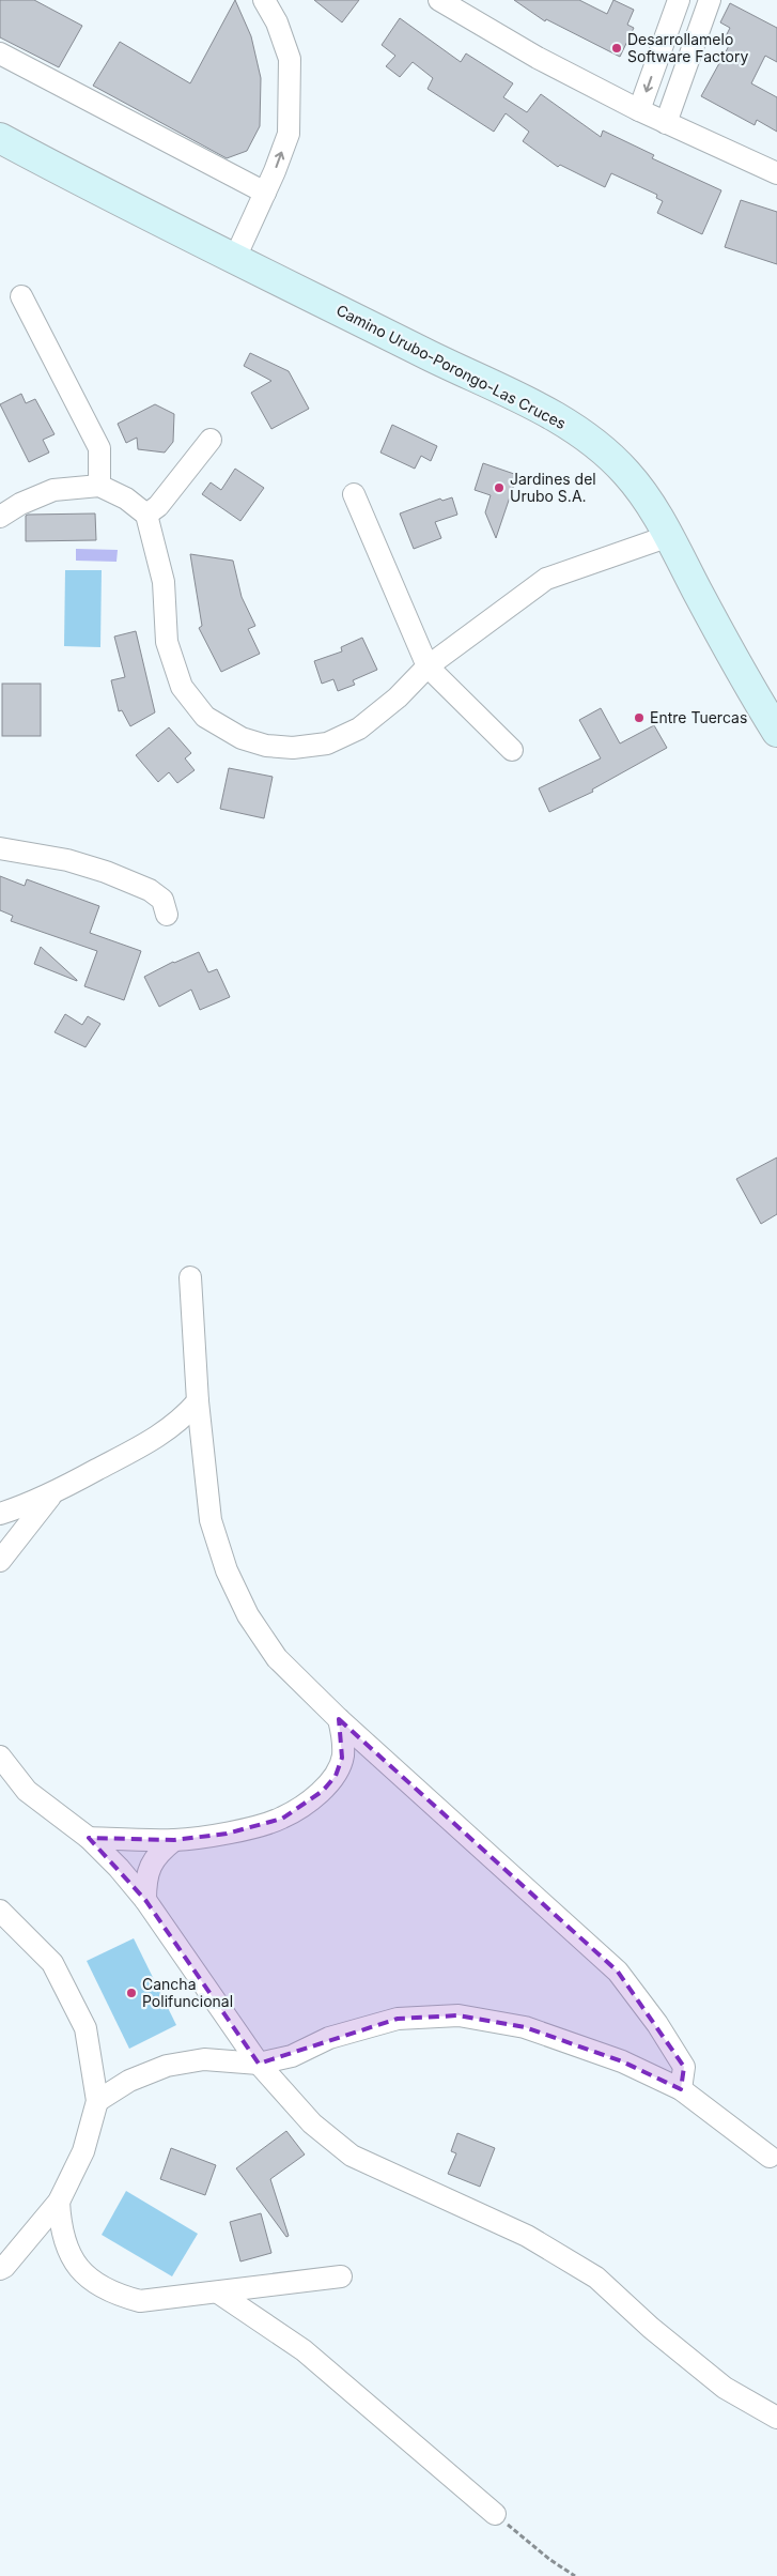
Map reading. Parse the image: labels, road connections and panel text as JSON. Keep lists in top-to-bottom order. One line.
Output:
{"streets":{"main road":["Camino Urubo-Porongo-Las Cruces"]},"places":["Desarrollamelo Software Factory","Jardines del Urubo S.A.","Entre Tuercas","Cancha Polifuncional"]}
